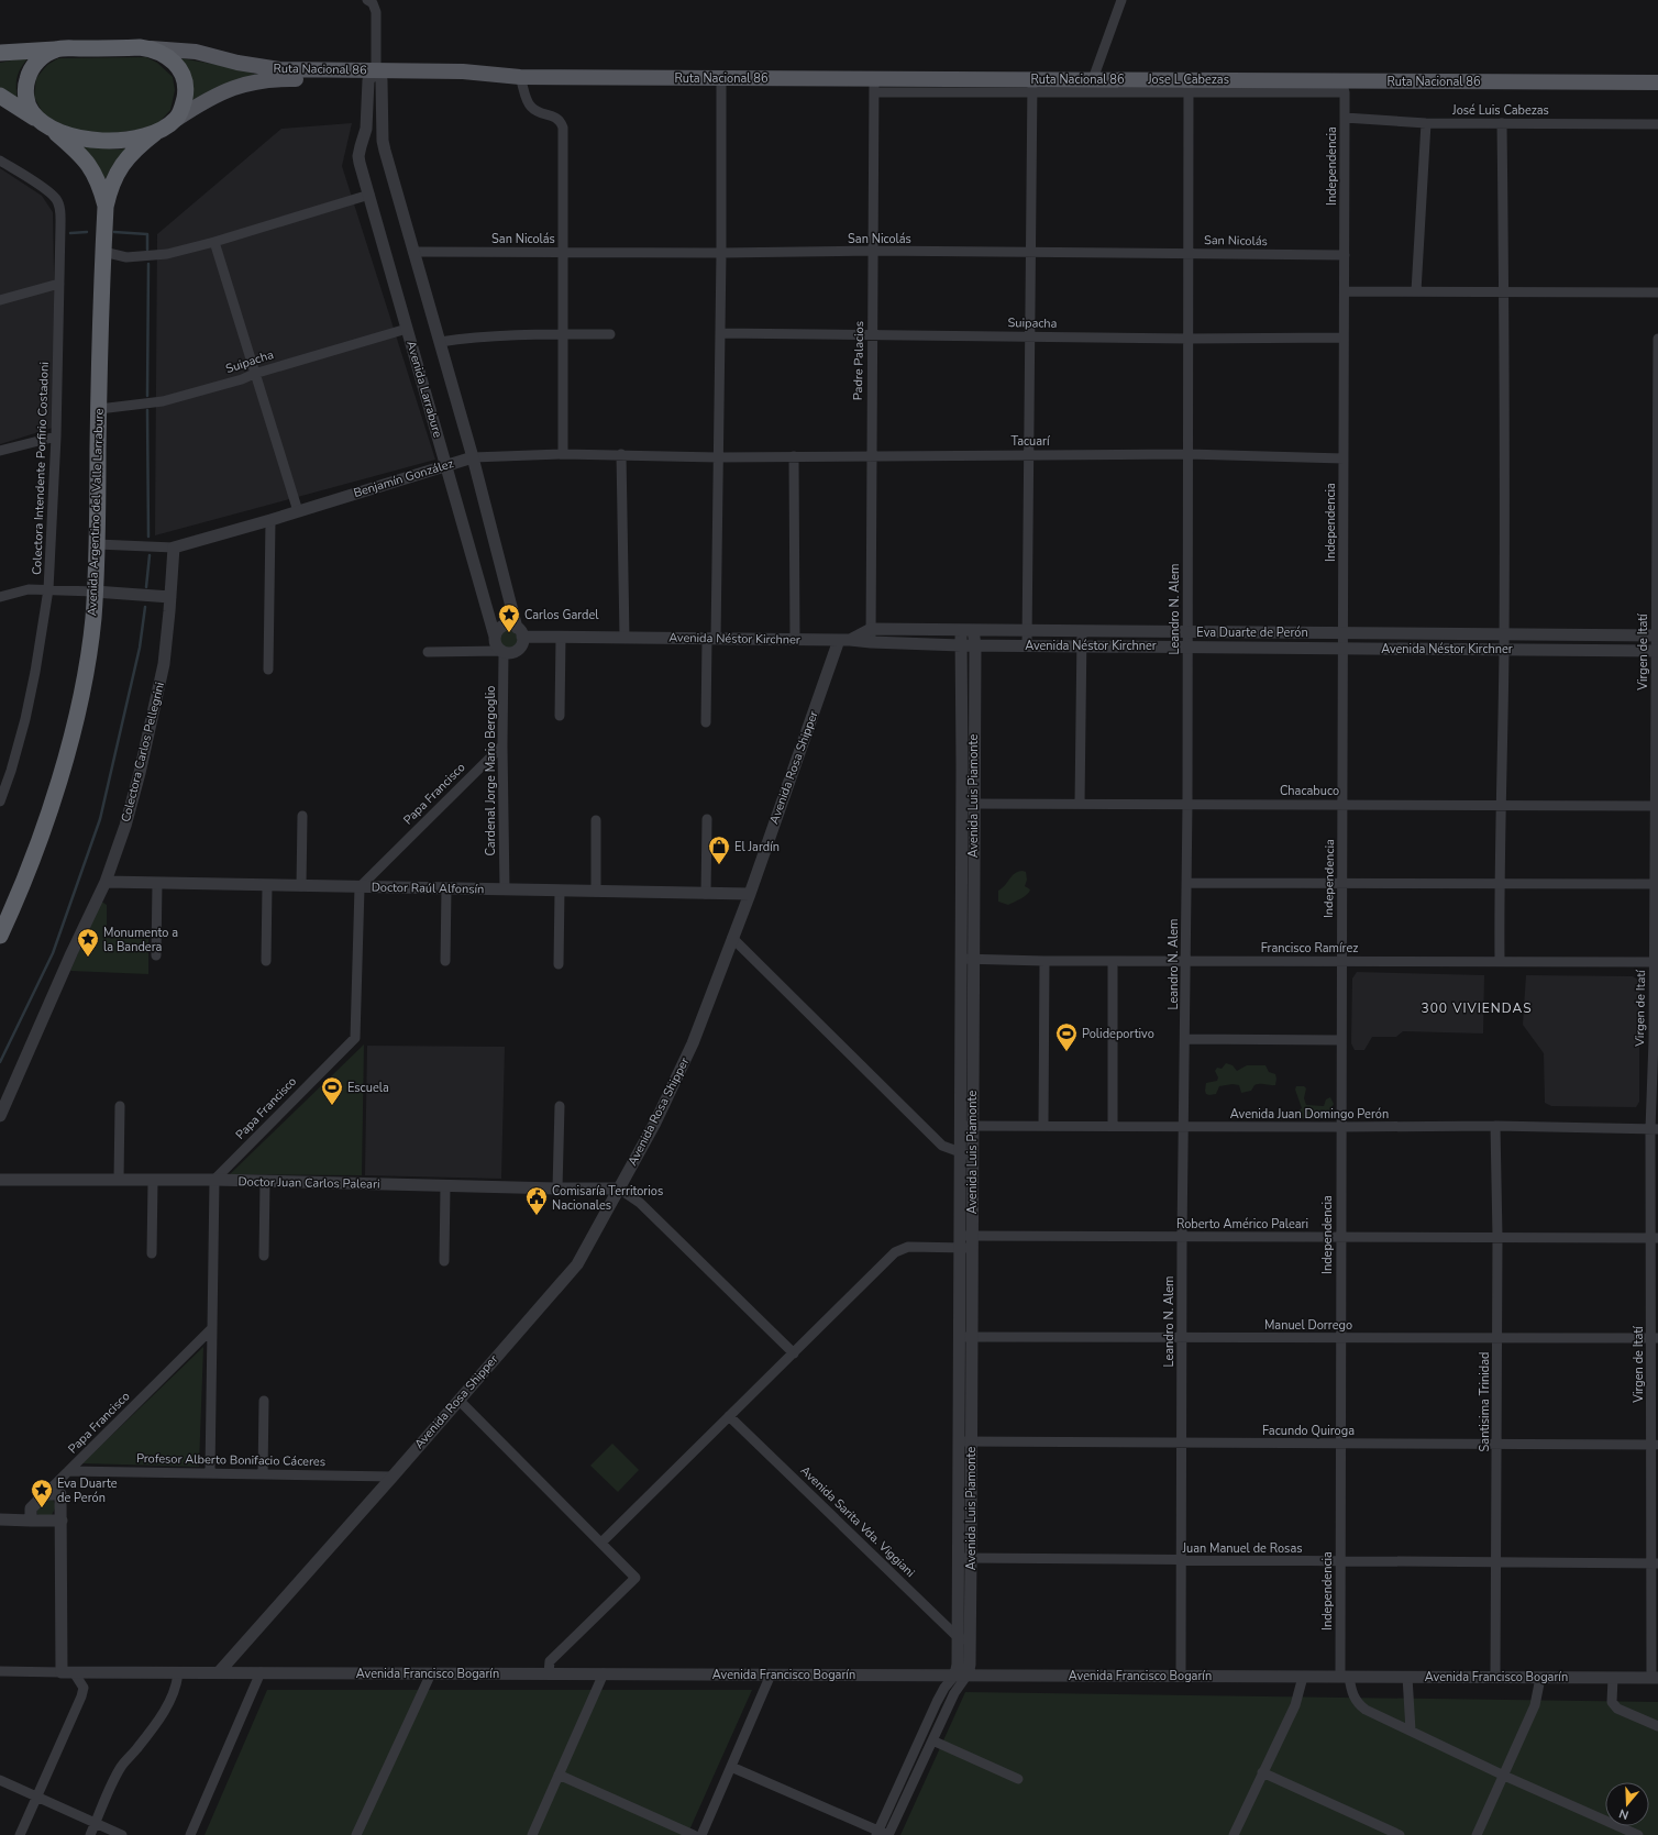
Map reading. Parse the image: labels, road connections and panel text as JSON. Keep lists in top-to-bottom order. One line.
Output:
{"streets":{"highway":["Avenida Argentino del Valle Larrabure"],"main road":["Ruta Nacional 86"],"street":["Jose L Cabezas","José Luis Cabezas","Independencia","San Nicolás","Suipacha","Padre Palacios","Avenida Larrabure","Tacuarí","Colectora Intendente Porfirio Costadoni","Benjamín González","Leandro N. Alem","Eva Duarte de Perón","Avenida Néstor Kirchner","Virgen de Itatí","Colectora Carlos Pellegrini","Avenida Rosa Shipper","Cardenal Jorge Mario Bergoglio","Chacabuco","Papa Francisco","Avenida Luis Piamonte","Doctor Raúl Alfonsín","Francisco Ramírez","Avenida Juan Domingo Perón","Doctor Juan Carlos Paleari","Roberto Américo Paleari","Manuel Dorrego","Santisima Trinidad","Facundo Quiroga","Profesor Alberto Bonifacio Cáceres","Avenida Sarita Vda. Viggiani","Juan Manuel de Rosas","Avenida Francisco Bogarín"]},"crossings":[["Ruta Nacional 86","Jose L Cabezas"],["Ruta Nacional 86","Independencia"],["Ruta Nacional 86","Padre Palacios"],["Ruta Nacional 86","Avenida Larrabure"],["Ruta Nacional 86","Leandro N. Alem"],["Jose L Cabezas","Leandro N. Alem"],["José Luis Cabezas","Independencia"],["Independencia","San Nicolás"],["Independencia","Suipacha"],["Independencia","Tacuarí"],["Independencia","Eva Duarte de Perón"],["Independencia","Avenida Néstor Kirchner"],["Independencia","Chacabuco"],["Independencia","Francisco Ramírez"],["Independencia","Avenida Juan Domingo Perón"],["Independencia","Roberto Américo Paleari"],["Independencia","Manuel Dorrego"],["Independencia","Facundo Quiroga"],["Independencia","Juan Manuel de Rosas"],["Independencia","Avenida Francisco Bogarín"],["San Nicolás","Padre Palacios"],["San Nicolás","Leandro N. Alem"],["Suipacha","Padre Palacios"],["Suipacha","Avenida Larrabure"],["Suipacha","Avenida Argentino del Valle Larrabure"],["Suipacha","Leandro N. Alem"],["Padre Palacios","Tacuarí"],["Padre Palacios","Eva Duarte de Perón"],["Padre Palacios","Avenida Néstor Kirchner"],["Avenida Larrabure","Benjamín González"],["Avenida Larrabure","Avenida Néstor Kirchner"],["Avenida Larrabure","Cardenal Jorge Mario Bergoglio"],["Tacuarí","Benjamín González"],["Tacuarí","Leandro N. Alem"],["Benjamín González","Avenida Argentino del Valle Larrabure"],["Benjamín González","Colectora Carlos Pellegrini"],["Leandro N. Alem","Eva Duarte de Perón"],["Leandro N. Alem","Avenida Néstor Kirchner"],["Leandro N. Alem","Chacabuco"],["Leandro N. Alem","Francisco Ramírez"],["Leandro N. Alem","Avenida Juan Domingo Perón"],["Leandro N. Alem","Roberto Américo Paleari"],["Leandro N. Alem","Manuel Dorrego"],["Leandro N. Alem","Facundo Quiroga"],["Leandro N. Alem","Juan Manuel de Rosas"],["Leandro N. Alem","Avenida Francisco Bogarín"],["Eva Duarte de Perón","Avenida Néstor Kirchner"],["Eva Duarte de Perón","Virgen de Itatí"],["Eva Duarte de Perón","Avenida Rosa Shipper"],["Eva Duarte de Perón","Avenida Luis Piamonte"],["Avenida Néstor Kirchner","Virgen de Itatí"],["Avenida Néstor Kirchner","Avenida Rosa Shipper"],["Avenida Néstor Kirchner","Cardenal Jorge Mario Bergoglio"],["Avenida Néstor Kirchner","Avenida Luis Piamonte"],["Virgen de Itatí","Chacabuco"],["Virgen de Itatí","Francisco Ramírez"],["Virgen de Itatí","Avenida Juan Domingo Perón"],["Virgen de Itatí","Roberto Américo Paleari"],["Virgen de Itatí","Manuel Dorrego"],["Virgen de Itatí","Facundo Quiroga"],["Virgen de Itatí","Juan Manuel de Rosas"],["Virgen de Itatí","Avenida Francisco Bogarín"],["Colectora Carlos Pellegrini","Doctor Raúl Alfonsín"],["Avenida Rosa Shipper","Doctor Raúl Alfonsín"],["Avenida Rosa Shipper","Doctor Juan Carlos Paleari"],["Avenida Rosa Shipper","Profesor Alberto Bonifacio Cáceres"],["Avenida Rosa Shipper","Avenida Francisco Bogarín"],["Cardenal Jorge Mario Bergoglio","Papa Francisco"],["Cardenal Jorge Mario Bergoglio","Doctor Raúl Alfonsín"],["Chacabuco","Avenida Luis Piamonte"],["Papa Francisco","Doctor Raúl Alfonsín"],["Papa Francisco","Doctor Juan Carlos Paleari"],["Papa Francisco","Profesor Alberto Bonifacio Cáceres"],["Avenida Luis Piamonte","Francisco Ramírez"],["Avenida Luis Piamonte","Avenida Juan Domingo Perón"],["Avenida Luis Piamonte","Roberto Américo Paleari"],["Avenida Luis Piamonte","Manuel Dorrego"],["Avenida Luis Piamonte","Facundo Quiroga"],["Avenida Luis Piamonte","Avenida Sarita Vda. Viggiani"],["Avenida Luis Piamonte","Juan Manuel de Rosas"],["Avenida Luis Piamonte","Avenida Francisco Bogarín"],["Avenida Juan Domingo Perón","Santisima Trinidad"],["Roberto Américo Paleari","Santisima Trinidad"],["Roberto Américo Paleari","Avenida Sarita Vda. Viggiani"],["Manuel Dorrego","Santisima Trinidad"],["Santisima Trinidad","Facundo Quiroga"],["Santisima Trinidad","Juan Manuel de Rosas"],["Santisima Trinidad","Avenida Francisco Bogarín"]],"districts":["300 VIVIENDAS"],"places":{"place":["Carlos Gardel","Monumento a la Bandera","Eva Duarte de Perón"],"shop":["El Jardín"],"sports":["Polideportivo","Escuela"],"public building":["Comisaría Territorios Nacionales"]},"north":"bottom"}
